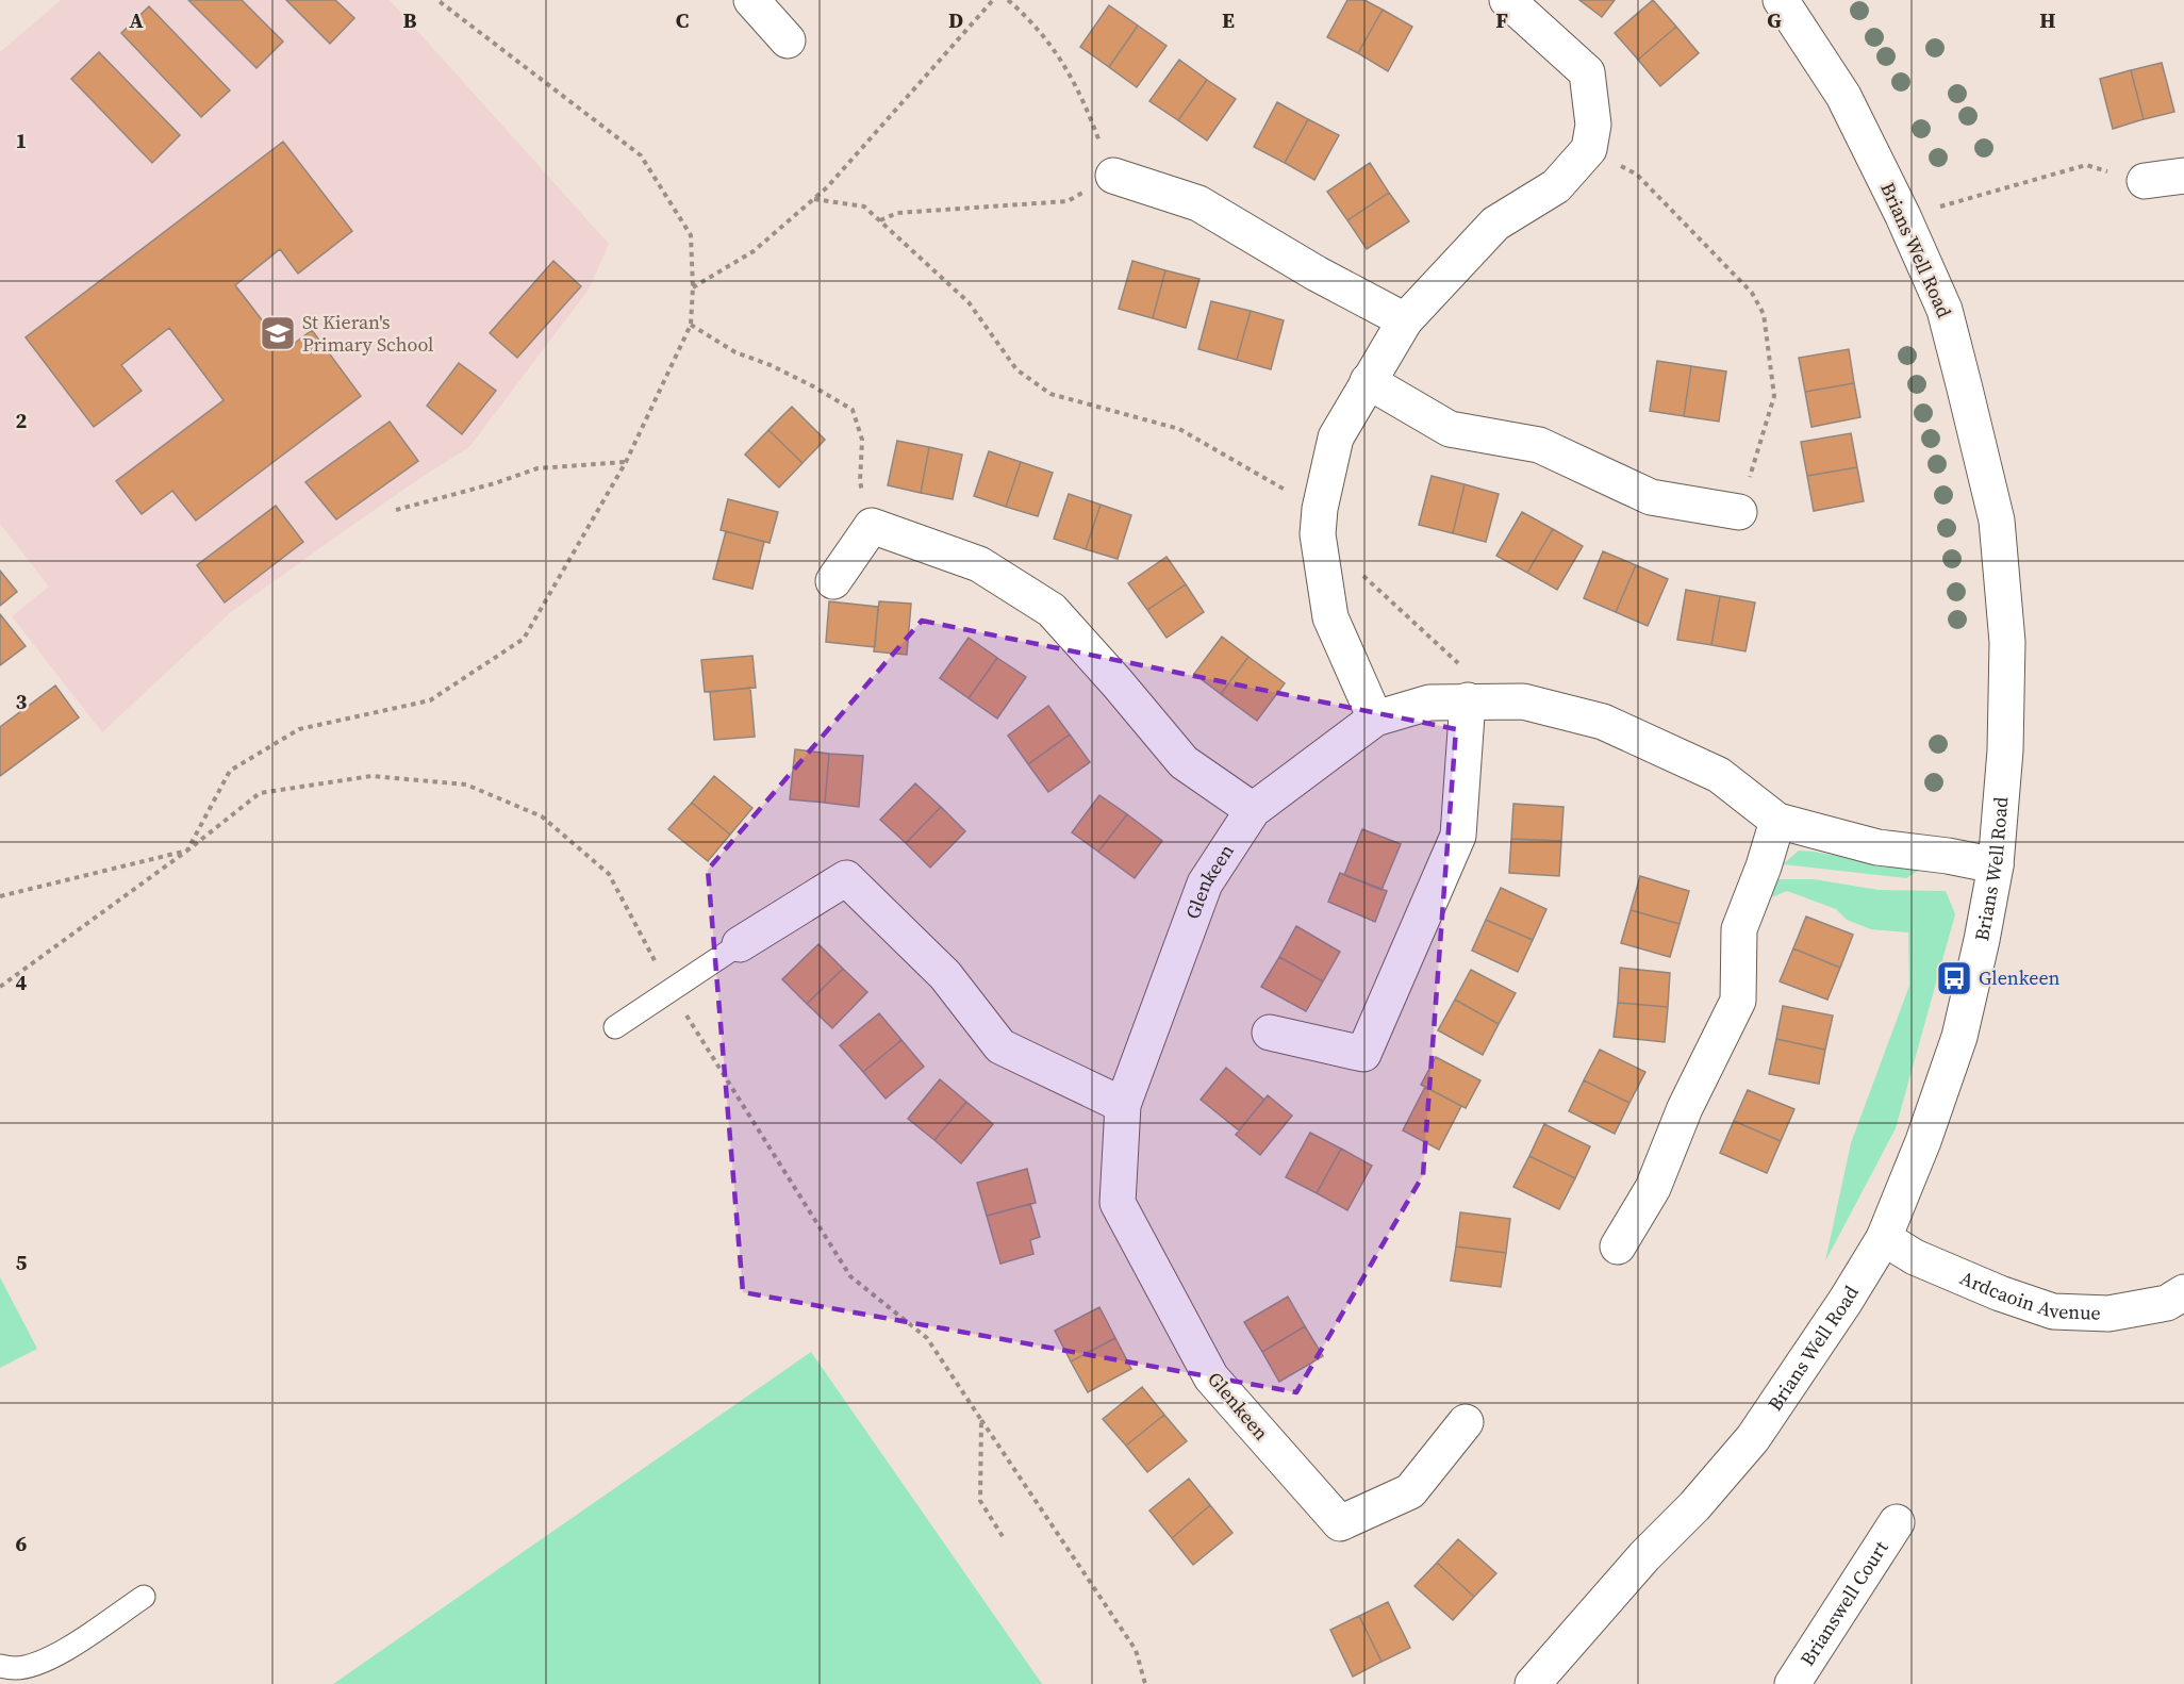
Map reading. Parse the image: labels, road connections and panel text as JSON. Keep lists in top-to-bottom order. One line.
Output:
{"streets":{"street":["Brians Well Road","Glenkeen","Ardcaoin Avenue","Brianswell Court"]},"crossings":[["Brians Well Road","Glenkeen"],["Brians Well Road","Ardcaoin Avenue"]],"places":{"school or university":["St Kieran's Primary School"],"bus stop":["Glenkeen"]},"grid":{"columns":["A","B","C","D","E","F","G","H"],"rows":["1","2","3","4","5","6"]}}
